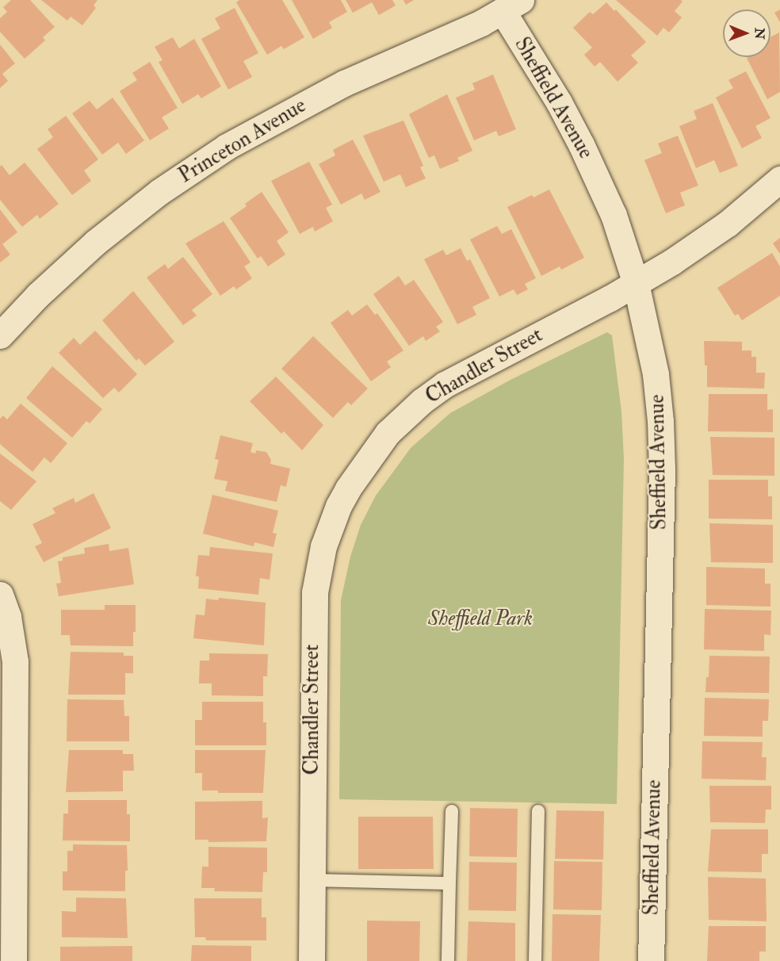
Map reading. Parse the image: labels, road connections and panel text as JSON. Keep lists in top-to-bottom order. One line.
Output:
{"streets":{"street":["Sheffield Avenue","Princeton Avenue","Chandler Street"]},"crossings":[["Sheffield Avenue","Princeton Avenue"],["Sheffield Avenue","Chandler Street"]],"parks":["Sheffield Park"],"north":"right"}
